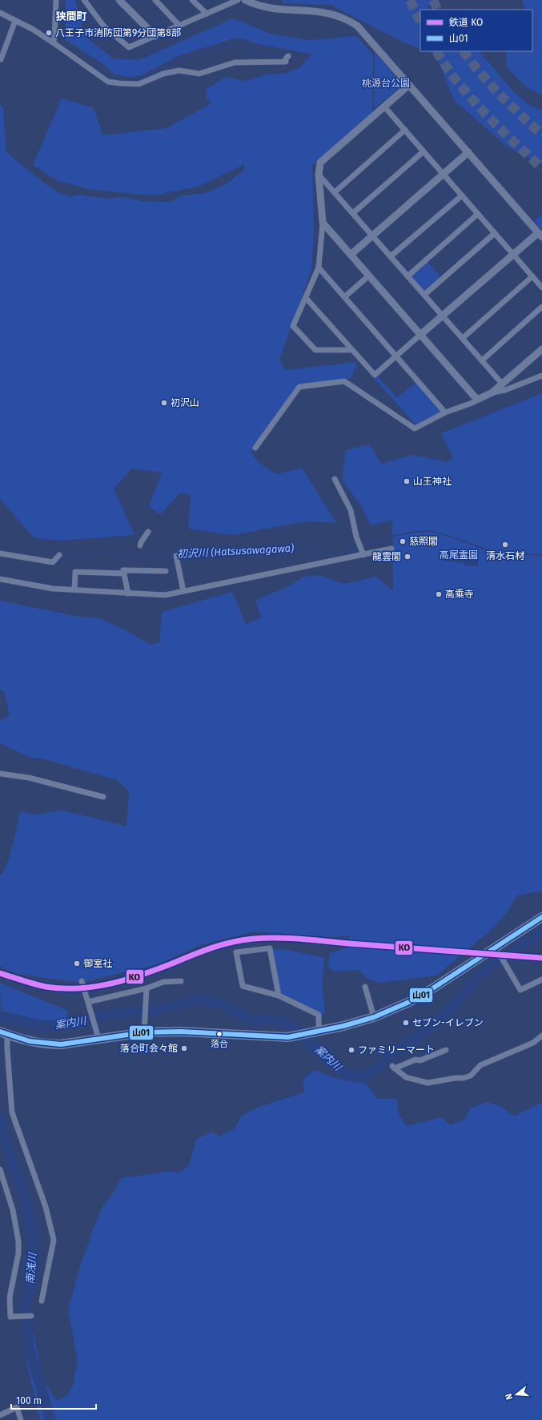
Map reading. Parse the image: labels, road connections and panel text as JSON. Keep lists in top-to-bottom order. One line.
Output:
{"districts":["狭間町"],"water":["初沢川 (Hatsusawagawa)","案内川","南浅川"],"parks":["桃源台公園","高尾霊園"],"places":["八王子市消防団第9分団第8部","初沢山","山王神社","慈照閣","清水石材","龍雲閣","高乘寺","御室社","セブン-イレブン","落合","落合町会々館","ファミリーマート"],"lines":["transit line 山01","rail line KO"],"legend":["鉄道 KO","山01"],"scale_bar":"100 m","north":"left"}
